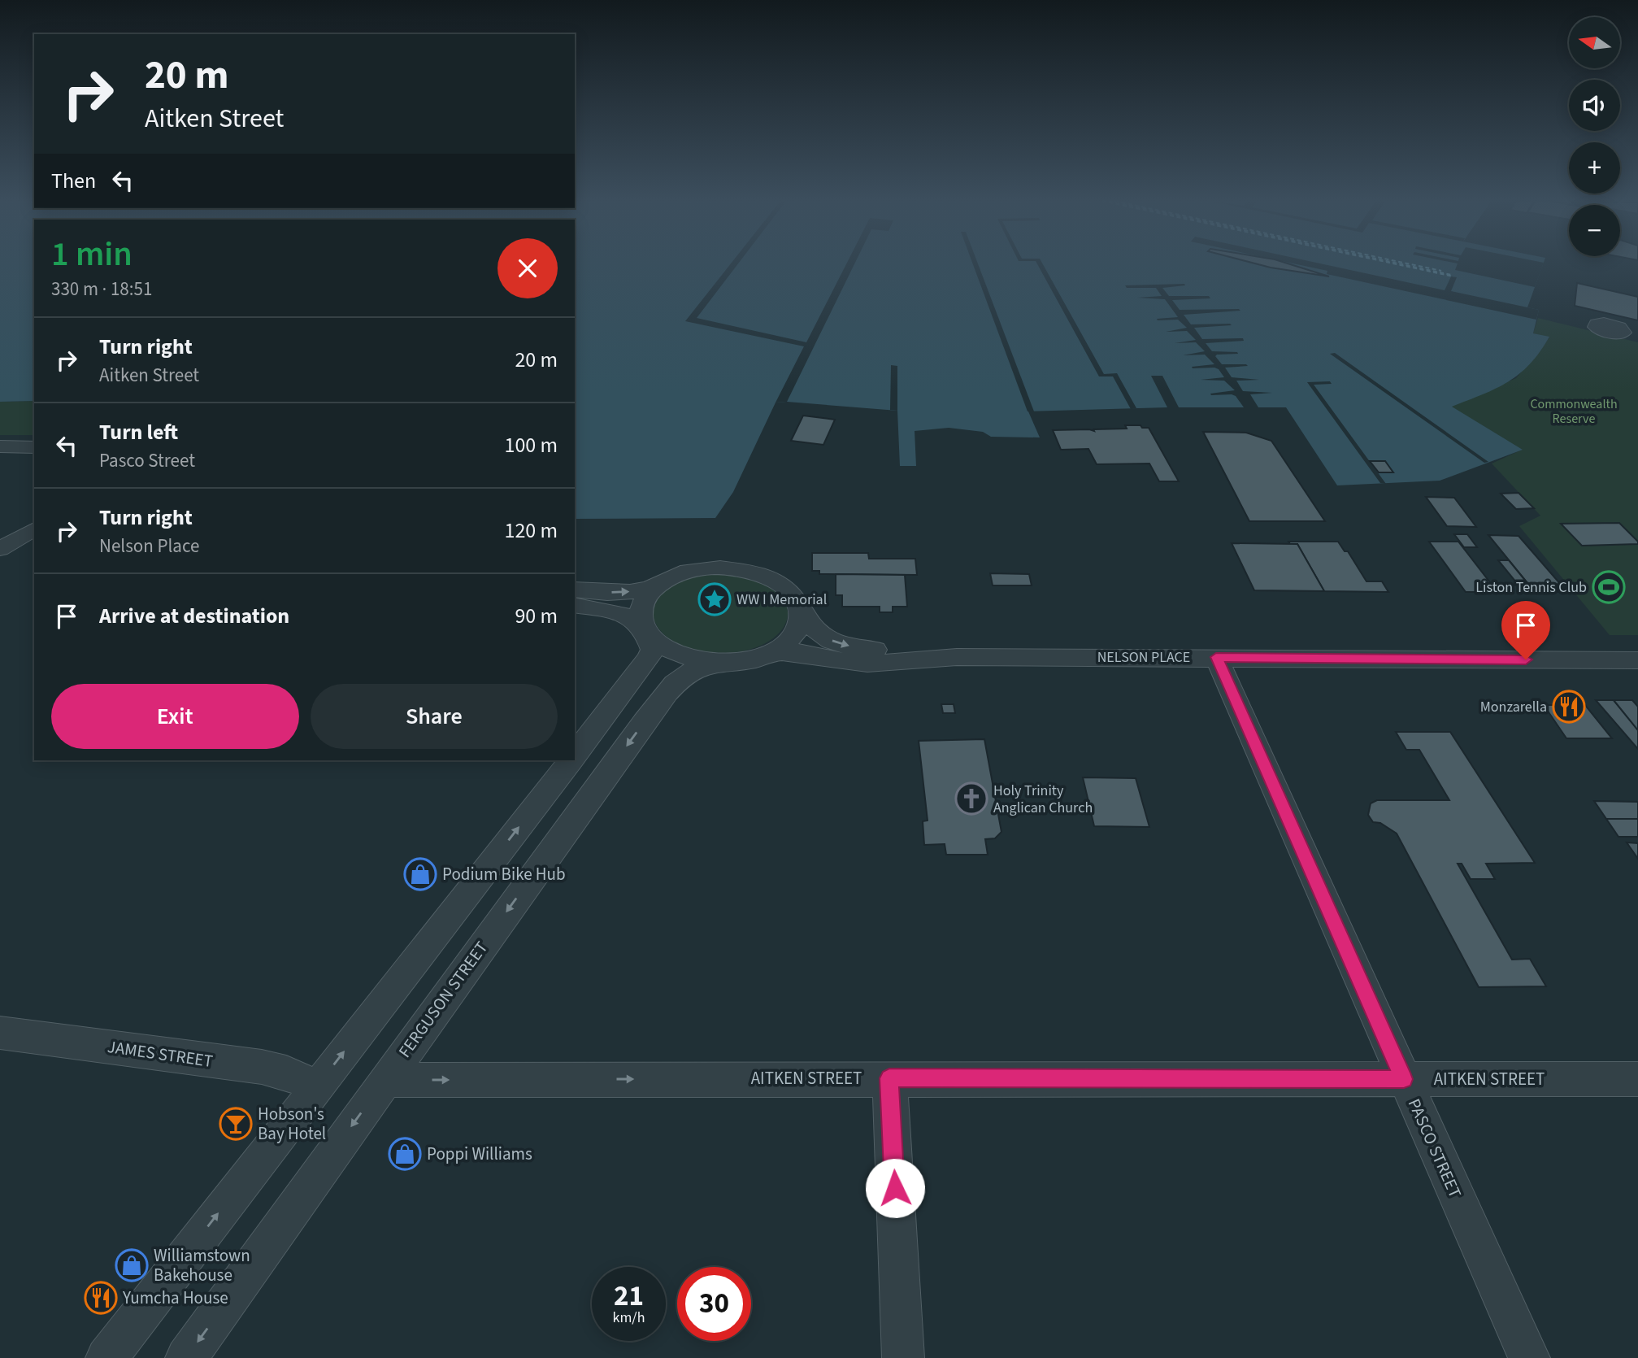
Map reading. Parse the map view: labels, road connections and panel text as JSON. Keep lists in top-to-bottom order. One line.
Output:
{"streets":{"street":["NELSON PLACE","FERGUSON STREET","JAMES STREET","AITKEN STREET","PASCO STREET"]},"crossings":[["NELSON PLACE","FERGUSON STREET"],["NELSON PLACE","PASCO STREET"],["FERGUSON STREET","AITKEN STREET"],["AITKEN STREET","PASCO STREET"]],"one_way":["AITKEN STREET"],"parks":["Commonwealth Reserve"],"places":{"sports":["Liston Tennis Club"],"place":["WW I Memorial"],"restaurant":["Monzarella","Yumcha House"],"church":["Holy Trinity Anglican Church"],"shop":["Podium Bike Hub","Poppi Williams","Williamstown Bakehouse"],"bar":["Hobson's Bay Hotel"]},"north":"left","page":{"map_buttons":["+","−"],"turn":["20 m","Aitken Street"],"then":"Then","heading":["1 min","330 m · 18:51"],"list":[{"name":"Turn right","note":"Aitken Street","value":"20 m"},{"name":"Turn left","note":"Pasco Street","value":"100 m"},{"name":"Turn right","note":"Nelson Place","value":"120 m"},{"name":"Arrive at destination","value":"90 m"}],"buttons":["Exit","Share"],"speed":"21 km/h","limit":"30"}}
